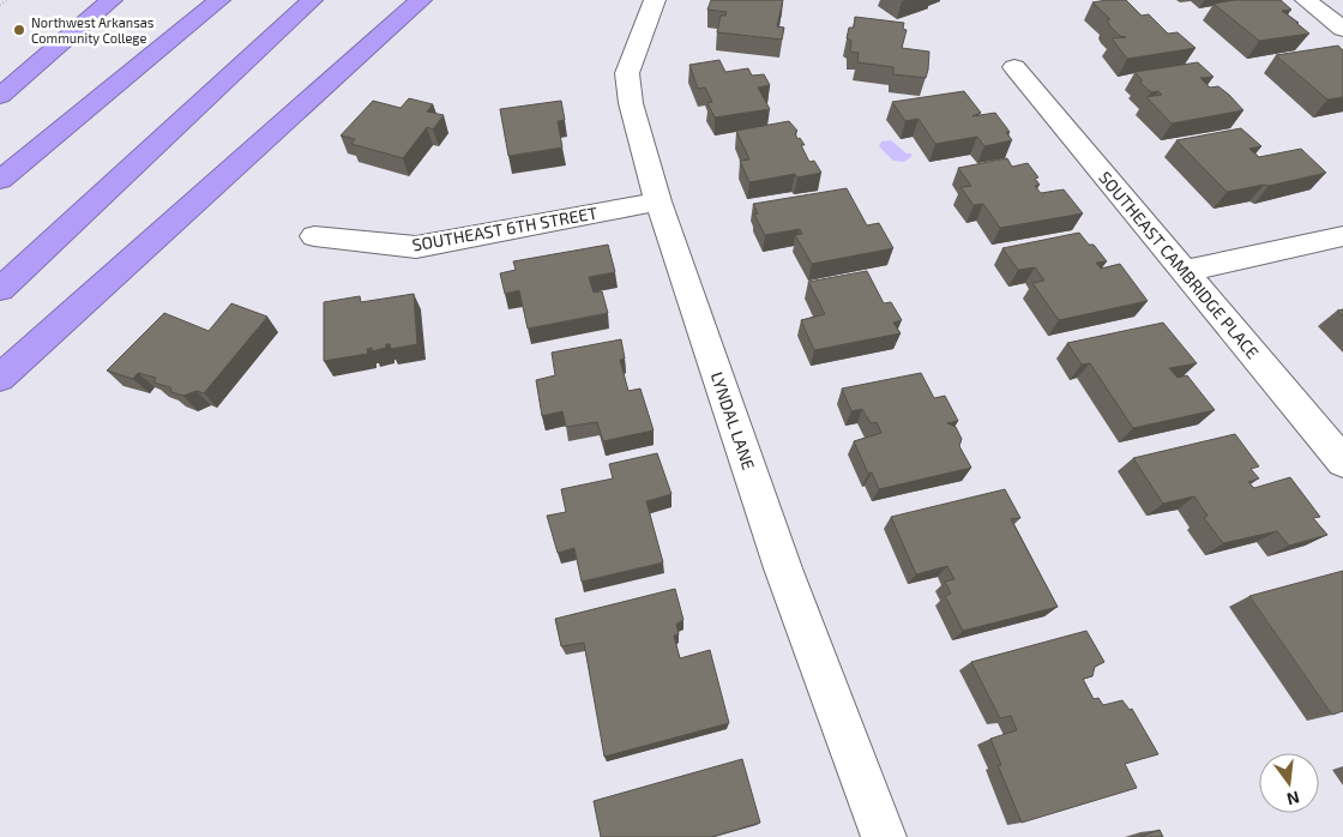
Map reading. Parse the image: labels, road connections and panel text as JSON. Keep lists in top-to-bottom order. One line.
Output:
{"streets":{"street":["SOUTHEAST 6TH STREET","SOUTHEAST CAMBRIDGE PLACE","LYNDAL LANE"]},"crossings":[["SOUTHEAST 6TH STREET","LYNDAL LANE"]],"places":["Northwest Arkansas Community College"],"north":"bottom"}
